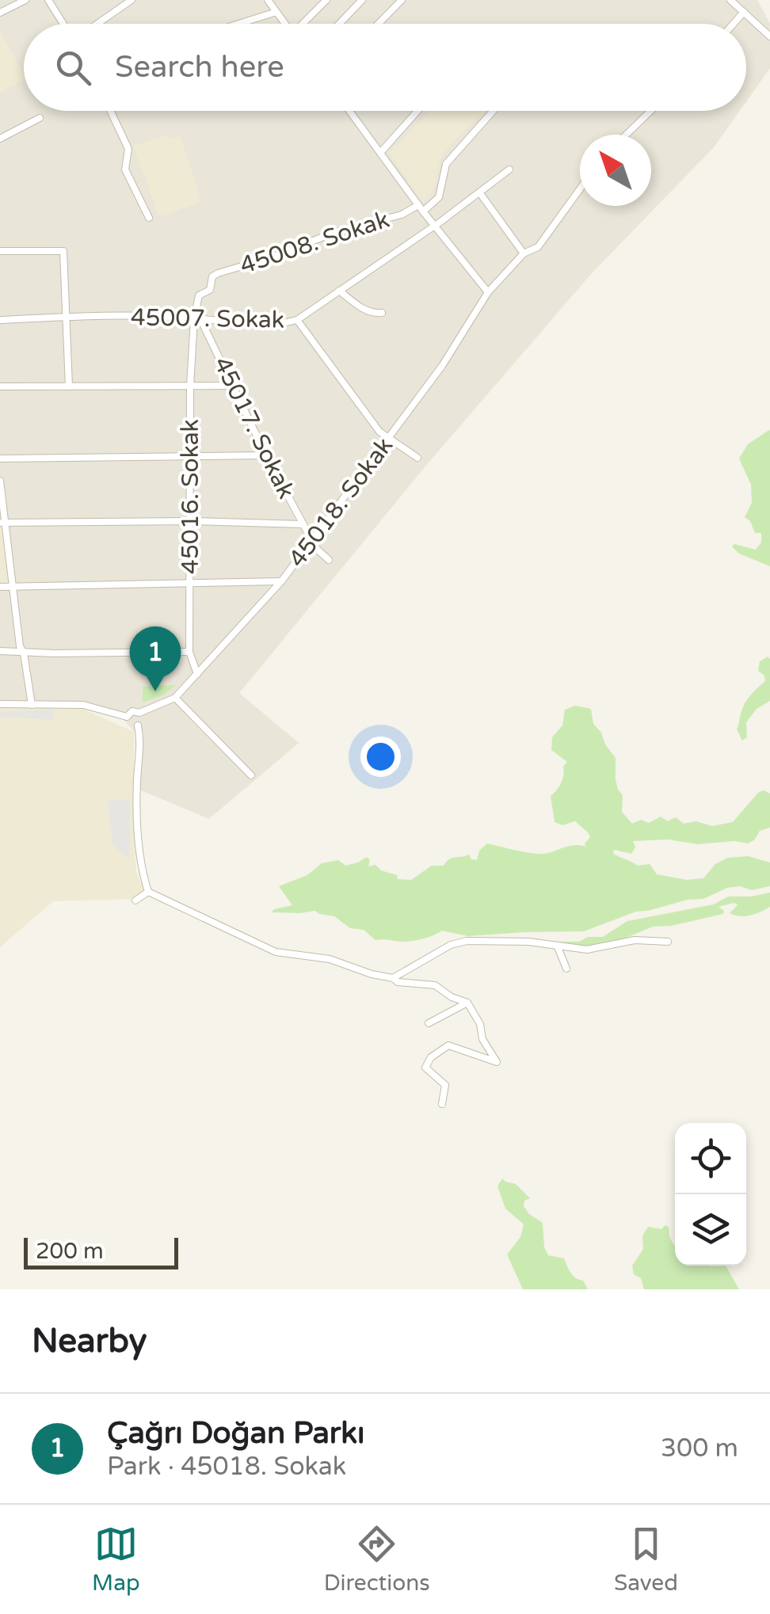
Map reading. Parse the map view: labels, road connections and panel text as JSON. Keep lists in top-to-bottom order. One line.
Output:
{"streets":{"street":["45008. Sokak","45007. Sokak","45017. Sokak","45016. Sokak","45018. Sokak"]},"crossings":[["45008. Sokak","45007. Sokak"],["45008. Sokak","45017. Sokak"],["45008. Sokak","45016. Sokak"],["45007. Sokak","45017. Sokak"],["45007. Sokak","45016. Sokak"],["45017. Sokak","45016. Sokak"],["45017. Sokak","45018. Sokak"],["45016. Sokak","45018. Sokak"]],"scale_bar":"200 m","north":"top left","page":{"search":"Search here","pins":"1","scale":"200 m","heading":"Nearby","list":[{"mark":"1","name":"Çağrı Doğan Parkı","note":"Park · 45018. Sokak","value":"300 m"}],"nav":["Map","Directions","Saved"]}}
